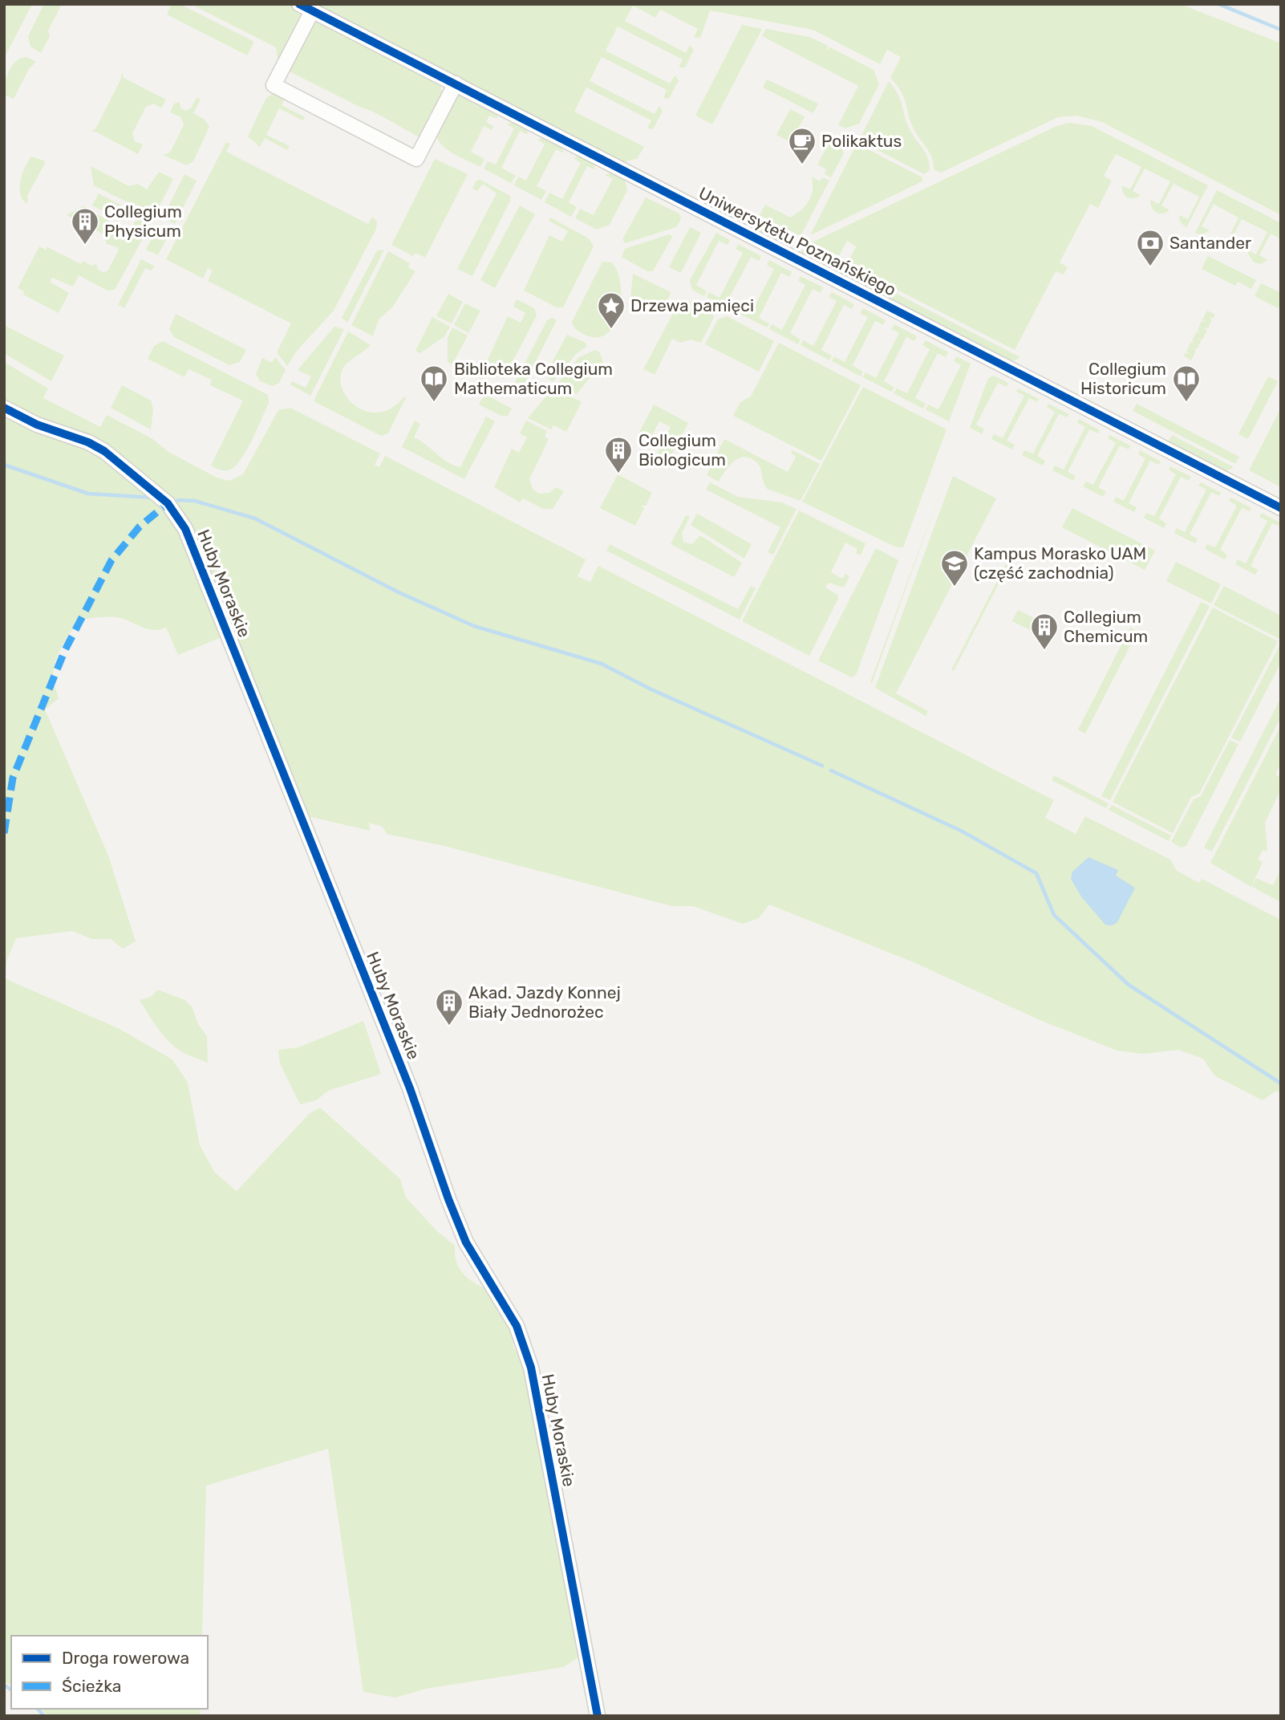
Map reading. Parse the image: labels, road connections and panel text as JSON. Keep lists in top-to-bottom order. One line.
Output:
{"streets":{"street":["Uniwersytetu Poznańskiego","Huby Moraskie"]},"places":{"cafe":["Polikaktus"],"building":["Collegium Physicum","Collegium Biologicum","Collegium Chemicum","Akad. Jazdy Konnej Biały Jednorożec"],"bank":["Santander"],"place":["Drzewa pamięci"],"library":["Biblioteka Collegium Mathematicum","Collegium Historicum"],"school or university":["Kampus Morasko UAM (część zachodnia)"]},"legend":["Droga rowerowa","Ścieżka"]}
